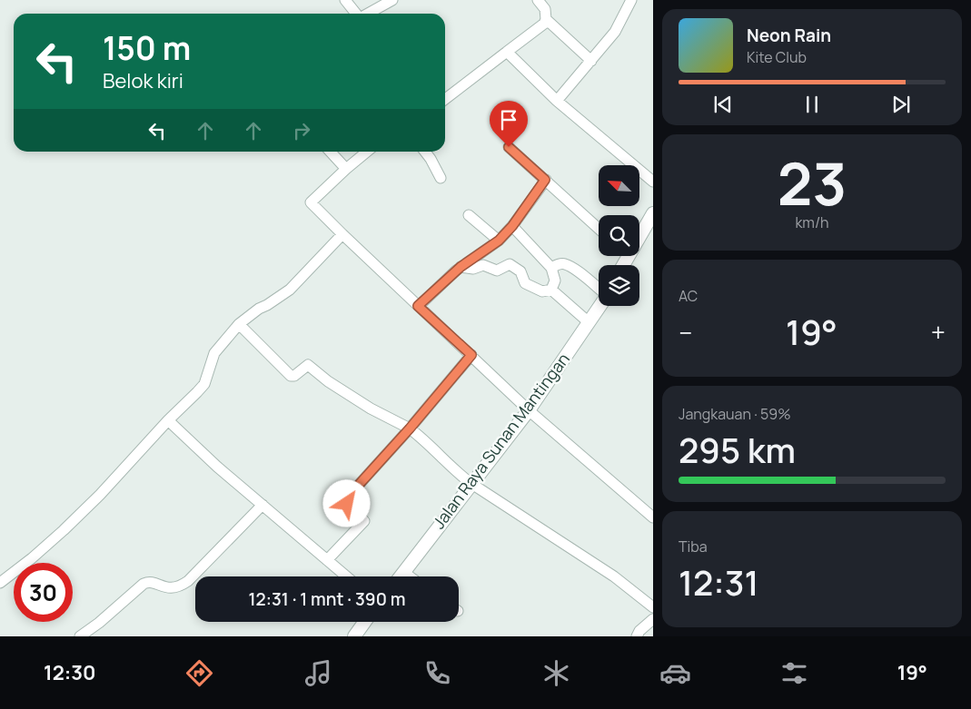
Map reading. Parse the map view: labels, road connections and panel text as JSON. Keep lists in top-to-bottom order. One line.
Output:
{"streets":{"street":["Jalan Raya Sunan Mantingan"]},"north":"top left","page":{"turn":["150 m","Belok kiri"],"song":["Neon Rain","Kite Club"],"tile":[["23","km/h"],"AC",["Jangkauan · 59%","295 km"],["Tiba","12:31"]],"heat":["−","19°","+"],"limit":"30","trip":"12:31 · 1 mnt · 390 m","tabs":["12:30","19°"]}}
